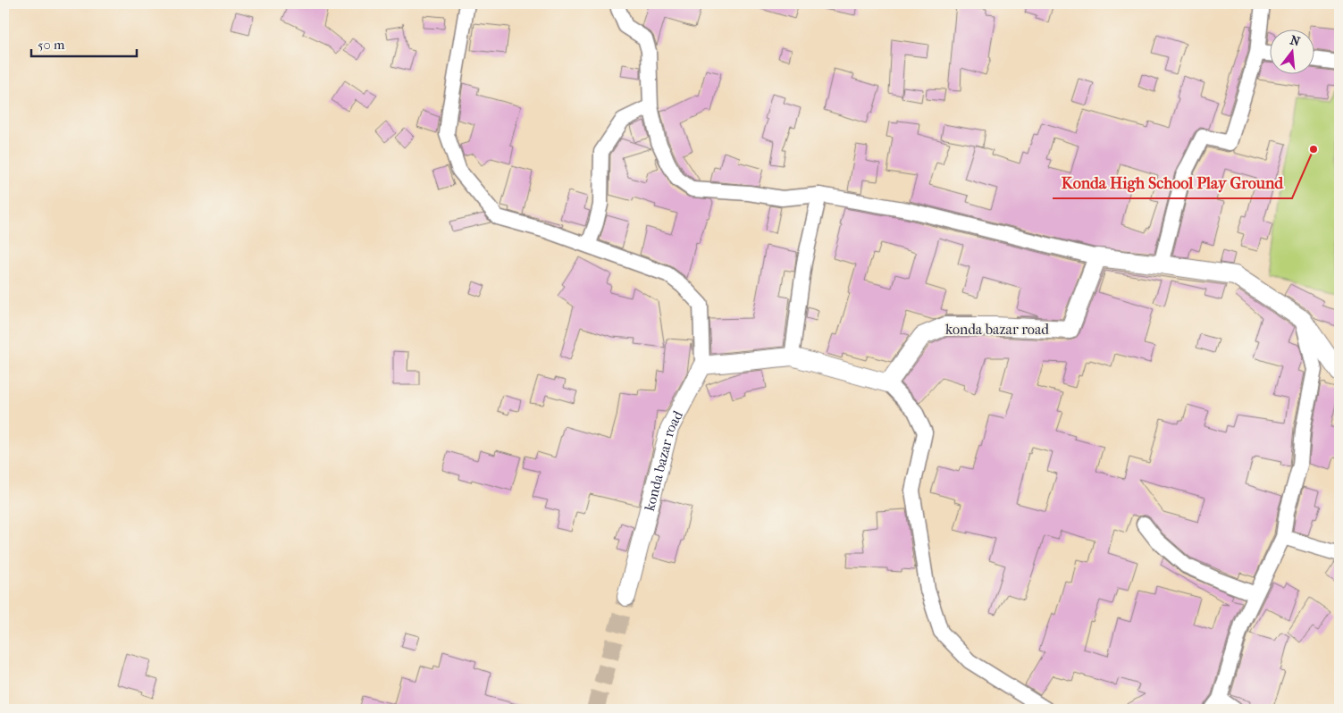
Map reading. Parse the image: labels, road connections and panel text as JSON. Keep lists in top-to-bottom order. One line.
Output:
{"streets":{"street":["konda bazar road"]},"places":["Konda High School Play Ground"],"scale_bar":"50 m","north":"top"}
